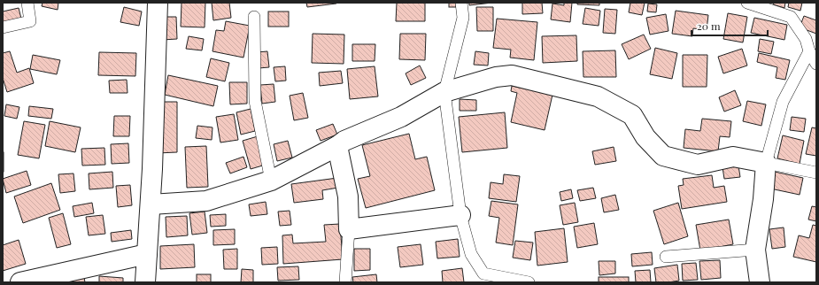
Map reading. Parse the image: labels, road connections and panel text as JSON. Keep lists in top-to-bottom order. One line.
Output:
{"scale_bar":"20 m"}
